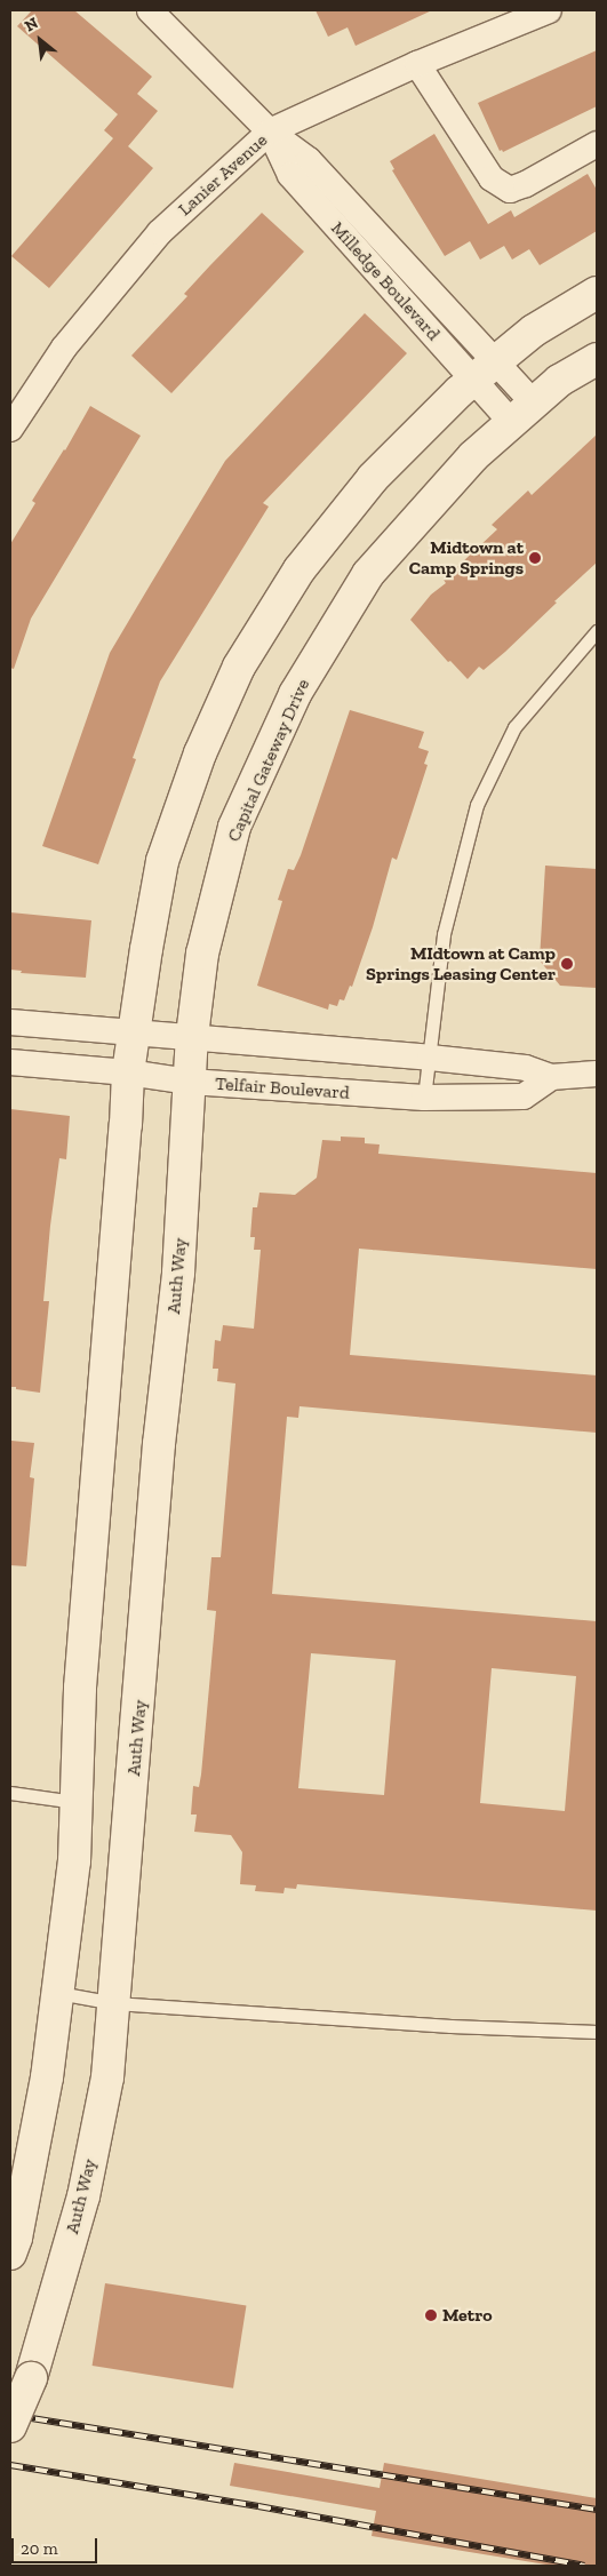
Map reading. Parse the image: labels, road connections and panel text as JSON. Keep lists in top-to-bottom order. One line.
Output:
{"streets":{"street":["Lanier Avenue","Milledge Boulevard","Capital Gateway Drive","Telfair Boulevard","Auth Way"]},"crossings":[["Lanier Avenue","Milledge Boulevard"],["Milledge Boulevard","Capital Gateway Drive"],["Capital Gateway Drive","Auth Way"],["Telfair Boulevard","Auth Way"]],"places":["Midtown at Camp Springs","MIdtown at Camp Springs Leasing Center","Metro"],"scale_bar":"20 m","north":"top left"}
